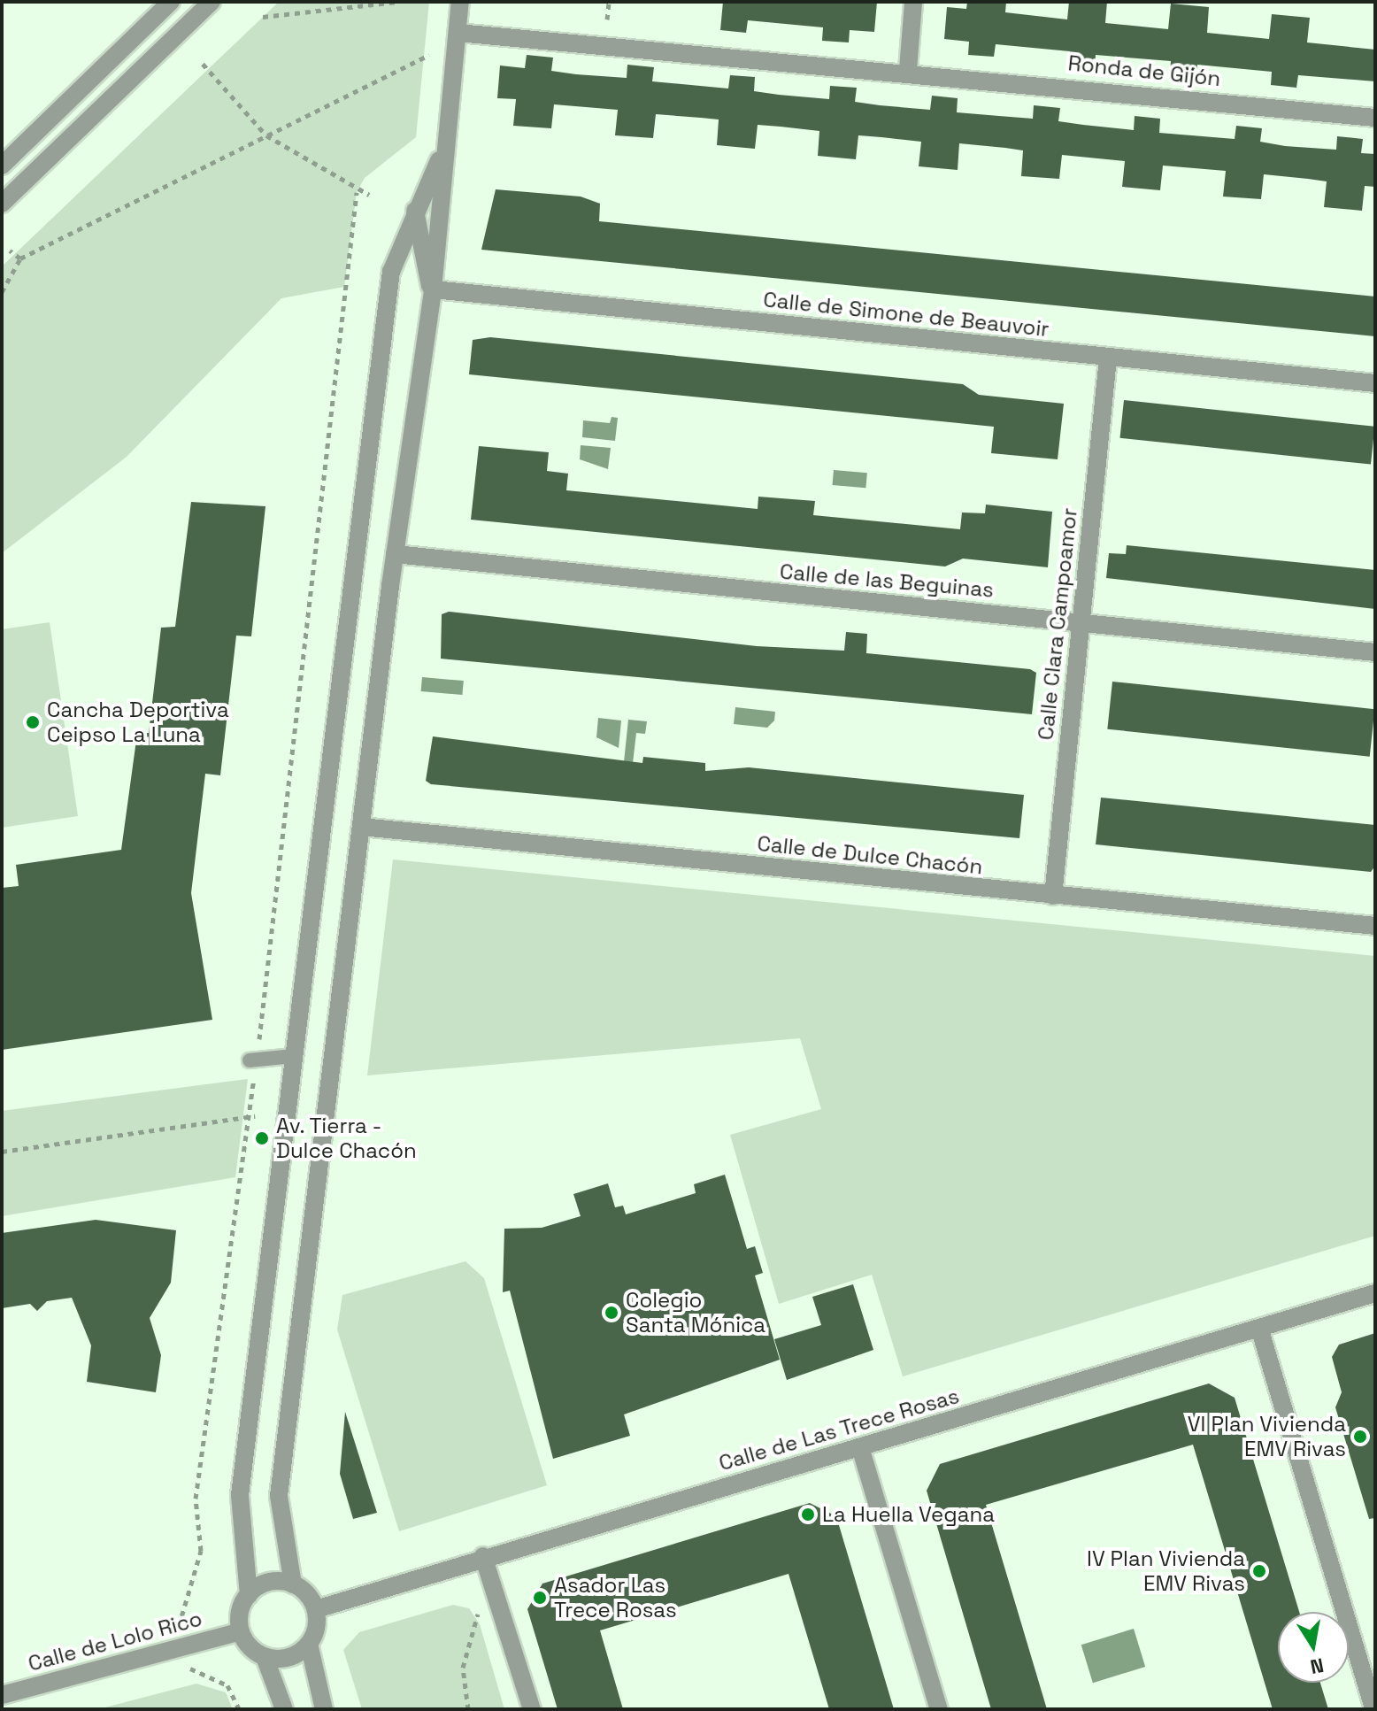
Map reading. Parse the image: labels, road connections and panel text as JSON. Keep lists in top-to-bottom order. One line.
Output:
{"streets":{"street":["Ronda de Gijón","Calle de Simone de Beauvoir","Calle de las Beguinas","Calle Clara Campoamor","Calle de Dulce Chacón","Calle de Las Trece Rosas","Calle de Lolo Rico"]},"crossings":[["Calle de Simone de Beauvoir","Calle Clara Campoamor"],["Calle de las Beguinas","Calle Clara Campoamor"],["Calle Clara Campoamor","Calle de Dulce Chacón"],["Calle de Las Trece Rosas","Calle de Lolo Rico"]],"places":["Cancha Deportiva Ceipso La Luna","Av. Tierra - Dulce Chacón","Colegio Santa Mónica","VI Plan Vivienda EMV Rivas","La Huella Vegana","IV Plan Vivienda EMV Rivas","Asador Las Trece Rosas"],"north":"bottom"}
